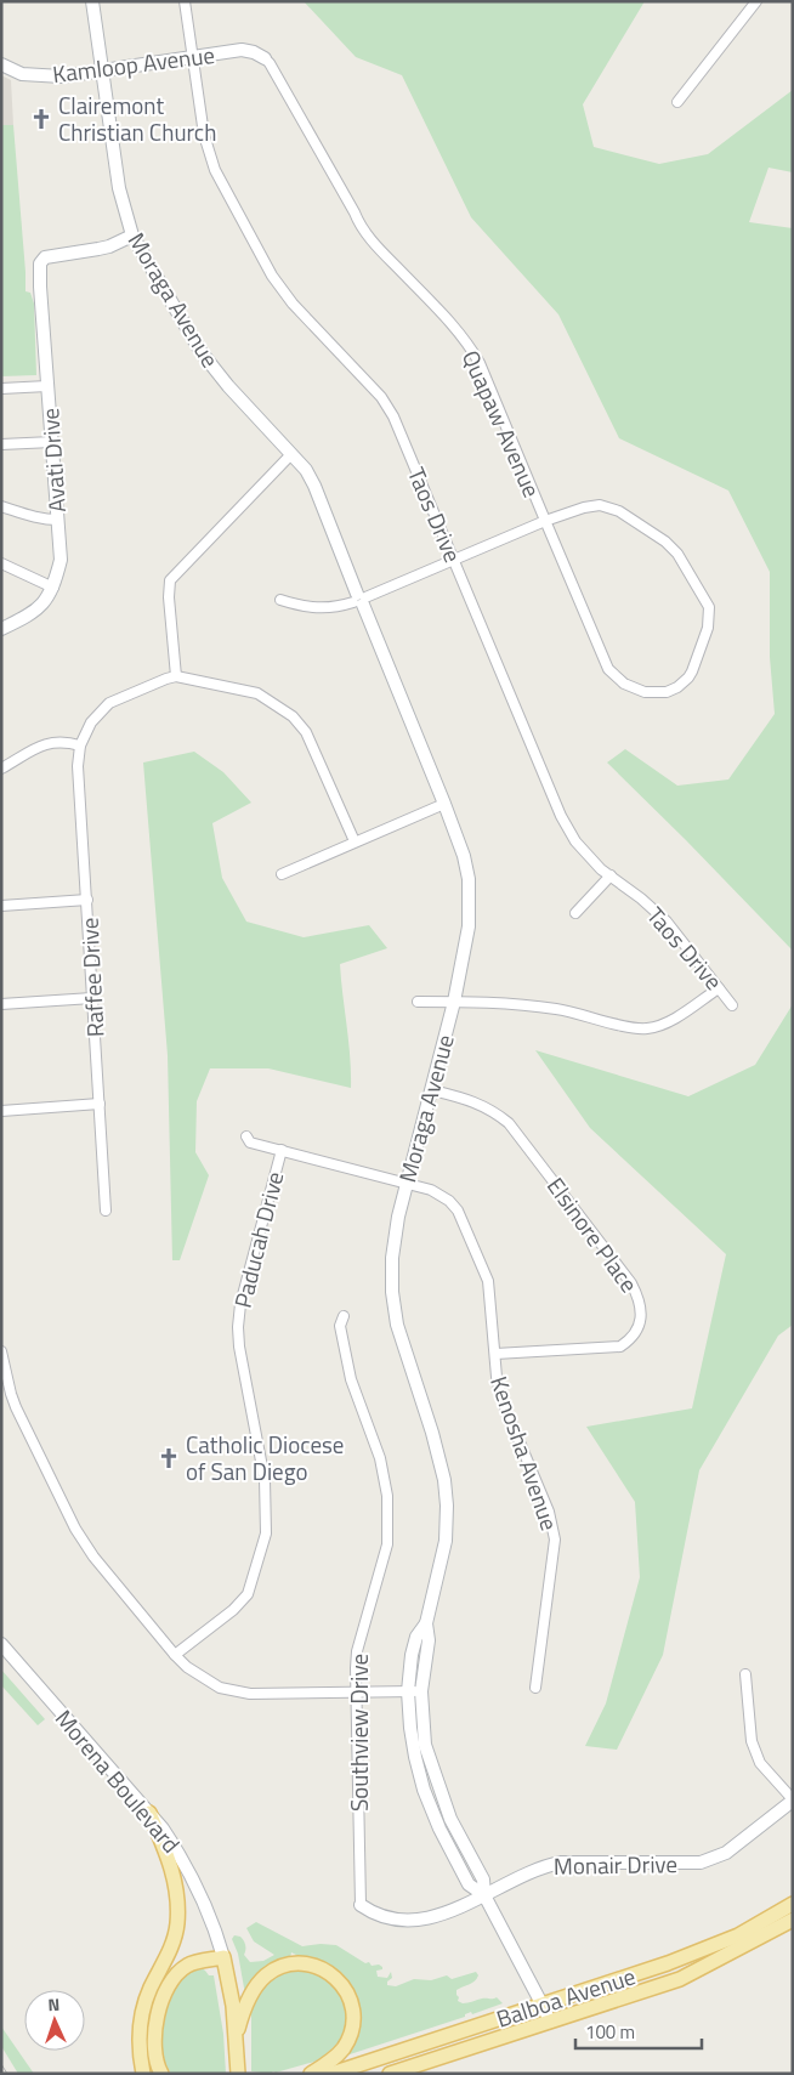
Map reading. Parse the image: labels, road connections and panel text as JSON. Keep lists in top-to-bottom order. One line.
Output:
{"streets":{"main road":["Kamloop Avenue","Moraga Avenue","Avati Drive","Morena Boulevard","Monair Drive","Balboa Avenue"],"street":["Quapaw Avenue","Taos Drive","Raffee Drive","Elsinore Place","Paducah Drive","Kenosha Avenue","Southview Drive"]},"crossings":[["Kamloop Avenue","Moraga Avenue"],["Kamloop Avenue","Quapaw Avenue"],["Kamloop Avenue","Taos Drive"],["Moraga Avenue","Avati Drive"],["Moraga Avenue","Elsinore Place"],["Moraga Avenue","Kenosha Avenue"],["Moraga Avenue","Monair Drive"],["Moraga Avenue","Balboa Avenue"],["Elsinore Place","Kenosha Avenue"],["Paducah Drive","Kenosha Avenue"],["Southview Drive","Monair Drive"]],"places":{"church":["Clairemont Christian Church","Catholic Diocese of San Diego"]},"scale_bar":"100 m","north":"top"}
